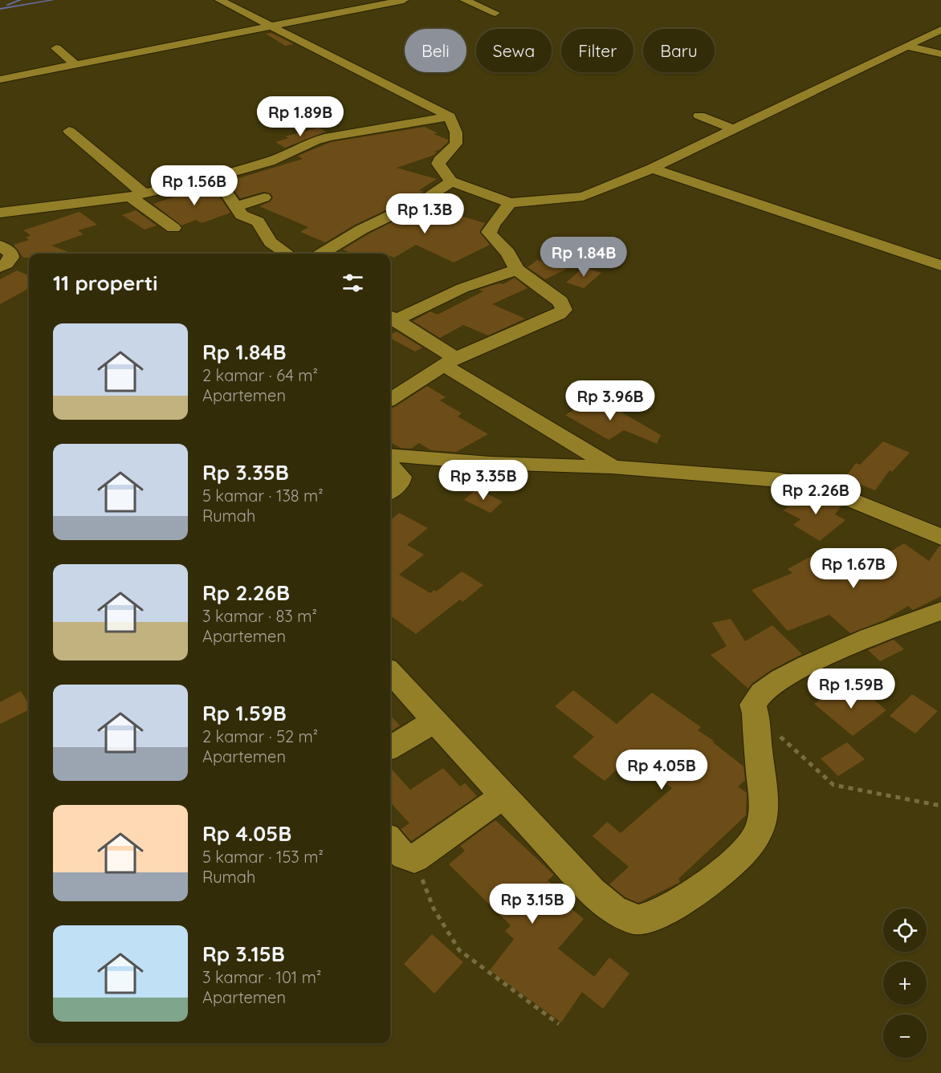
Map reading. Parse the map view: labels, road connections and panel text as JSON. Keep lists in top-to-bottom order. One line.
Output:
{"page":{"chip":["Beli","Sewa","Filter","Baru"],"price":["Rp 1.89B","Rp 1.56B","Rp 1.3B","Rp 1.84B","Rp 3.96B","Rp 3.35B","Rp 2.26B","Rp 1.67B","Rp 1.59B","Rp 4.05B","Rp 3.15B"],"heading":"11 properti","list":[{"name":"Rp 1.84B","note":"2 kamar · 64 m² · Apartemen"},{"name":"Rp 3.35B","note":"5 kamar · 138 m² · Rumah"},{"name":"Rp 2.26B","note":"3 kamar · 83 m² · Apartemen"},{"name":"Rp 1.59B","note":"2 kamar · 52 m² · Apartemen"},{"name":"Rp 4.05B","note":"5 kamar · 153 m² · Rumah"},{"name":"Rp 3.15B","note":"3 kamar · 101 m² · Apartemen"}],"map_buttons":["+","−"]}}
